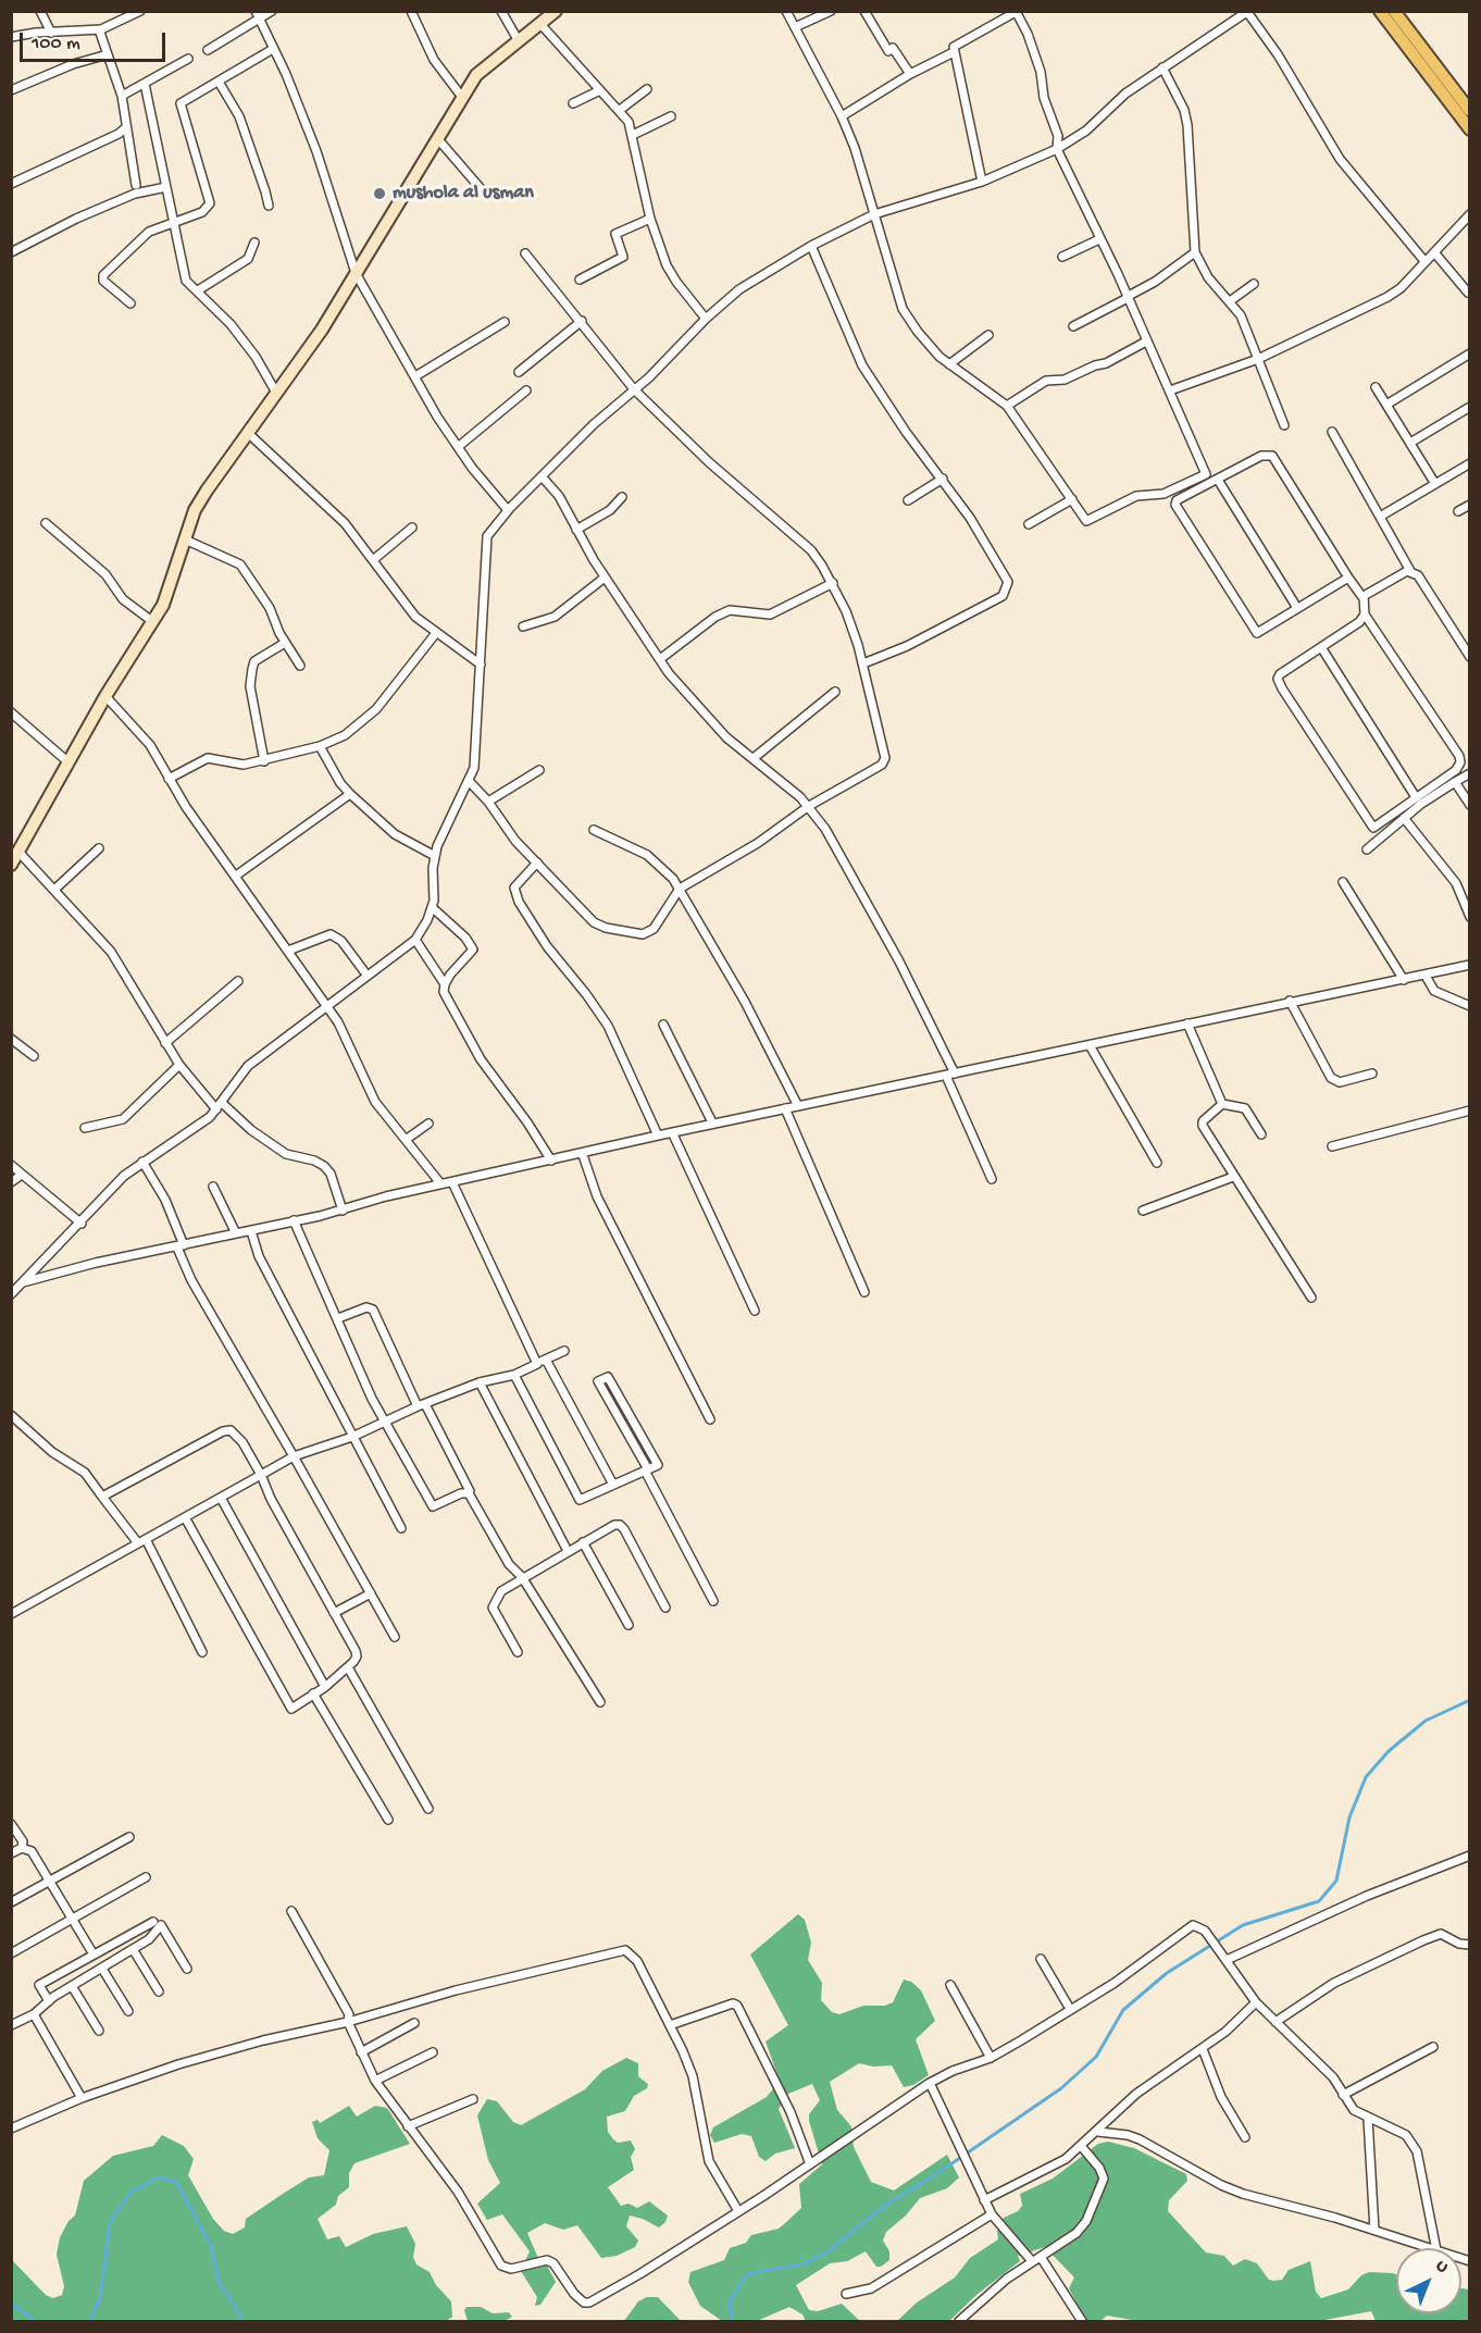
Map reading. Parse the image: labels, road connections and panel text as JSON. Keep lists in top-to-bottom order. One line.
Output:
{"places":["mushola al usman"],"scale_bar":"100 m","north":"top right"}
